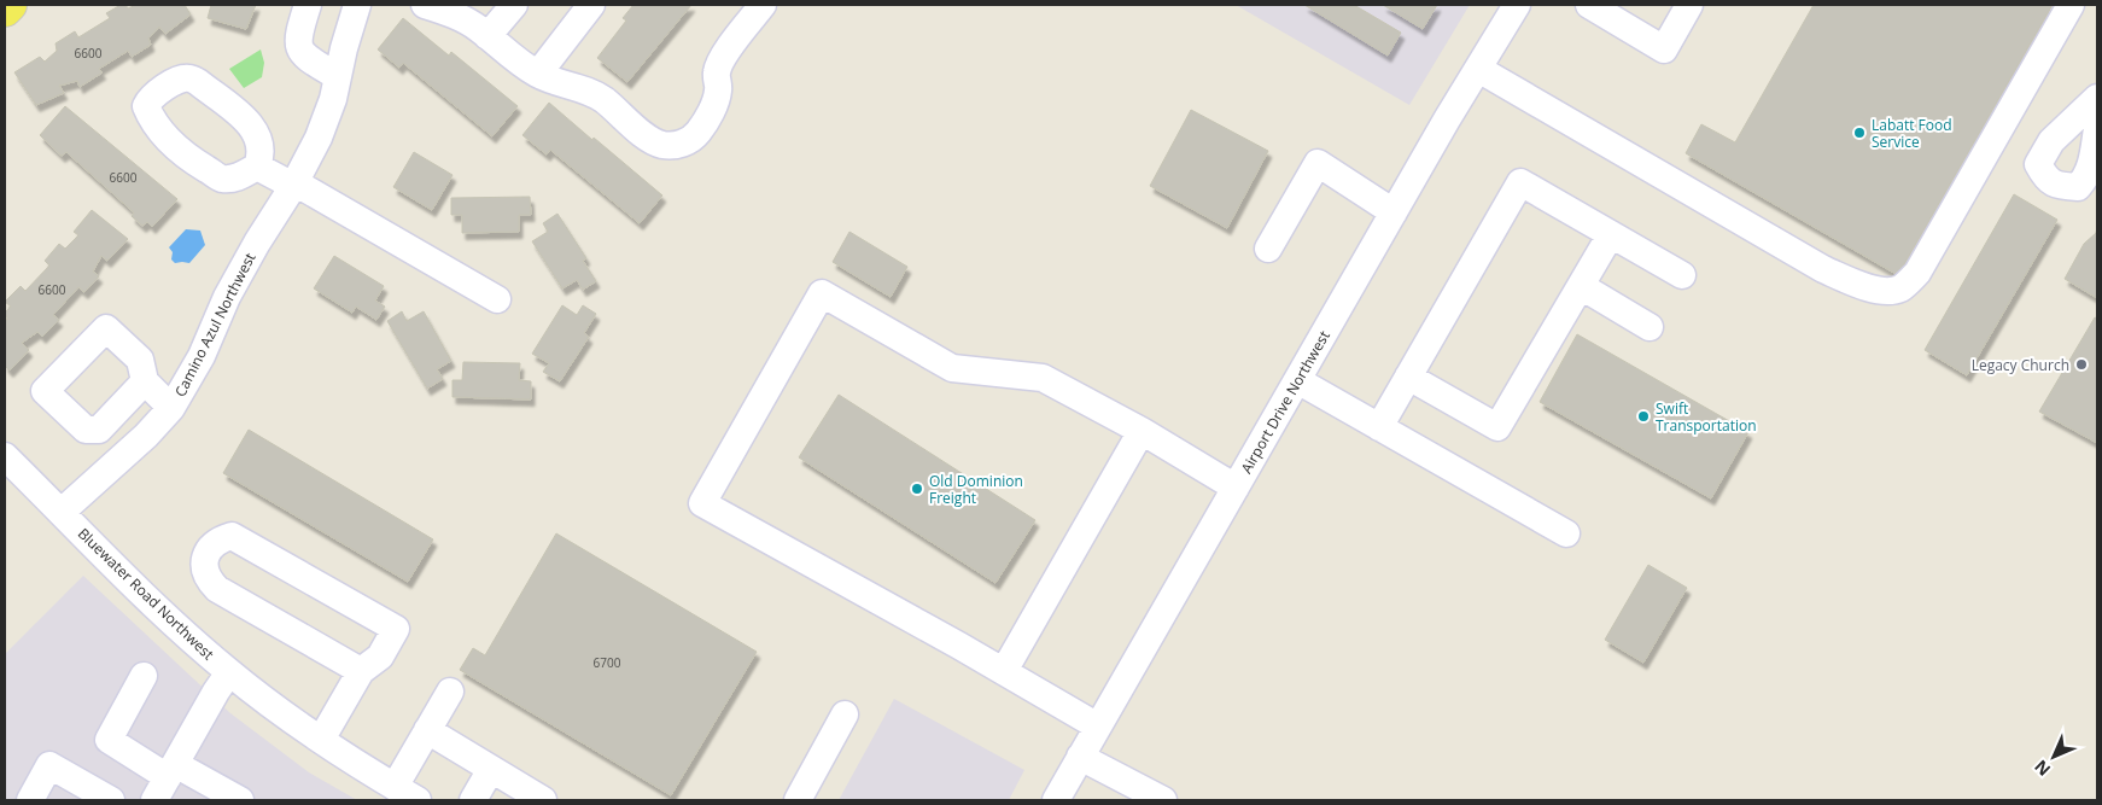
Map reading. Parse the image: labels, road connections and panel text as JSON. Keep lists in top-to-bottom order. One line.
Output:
{"streets":{"street":["Camino Azul Northwest","Airport Drive Northwest","Bluewater Road Northwest"]},"crossings":[["Camino Azul Northwest","Bluewater Road Northwest"]],"places":["Labatt Food Service","Legacy Church","Swift Transportation","Old Dominion Freight"],"house_numbers":["6600","6600","6600","6700"],"north":"bottom left"}
